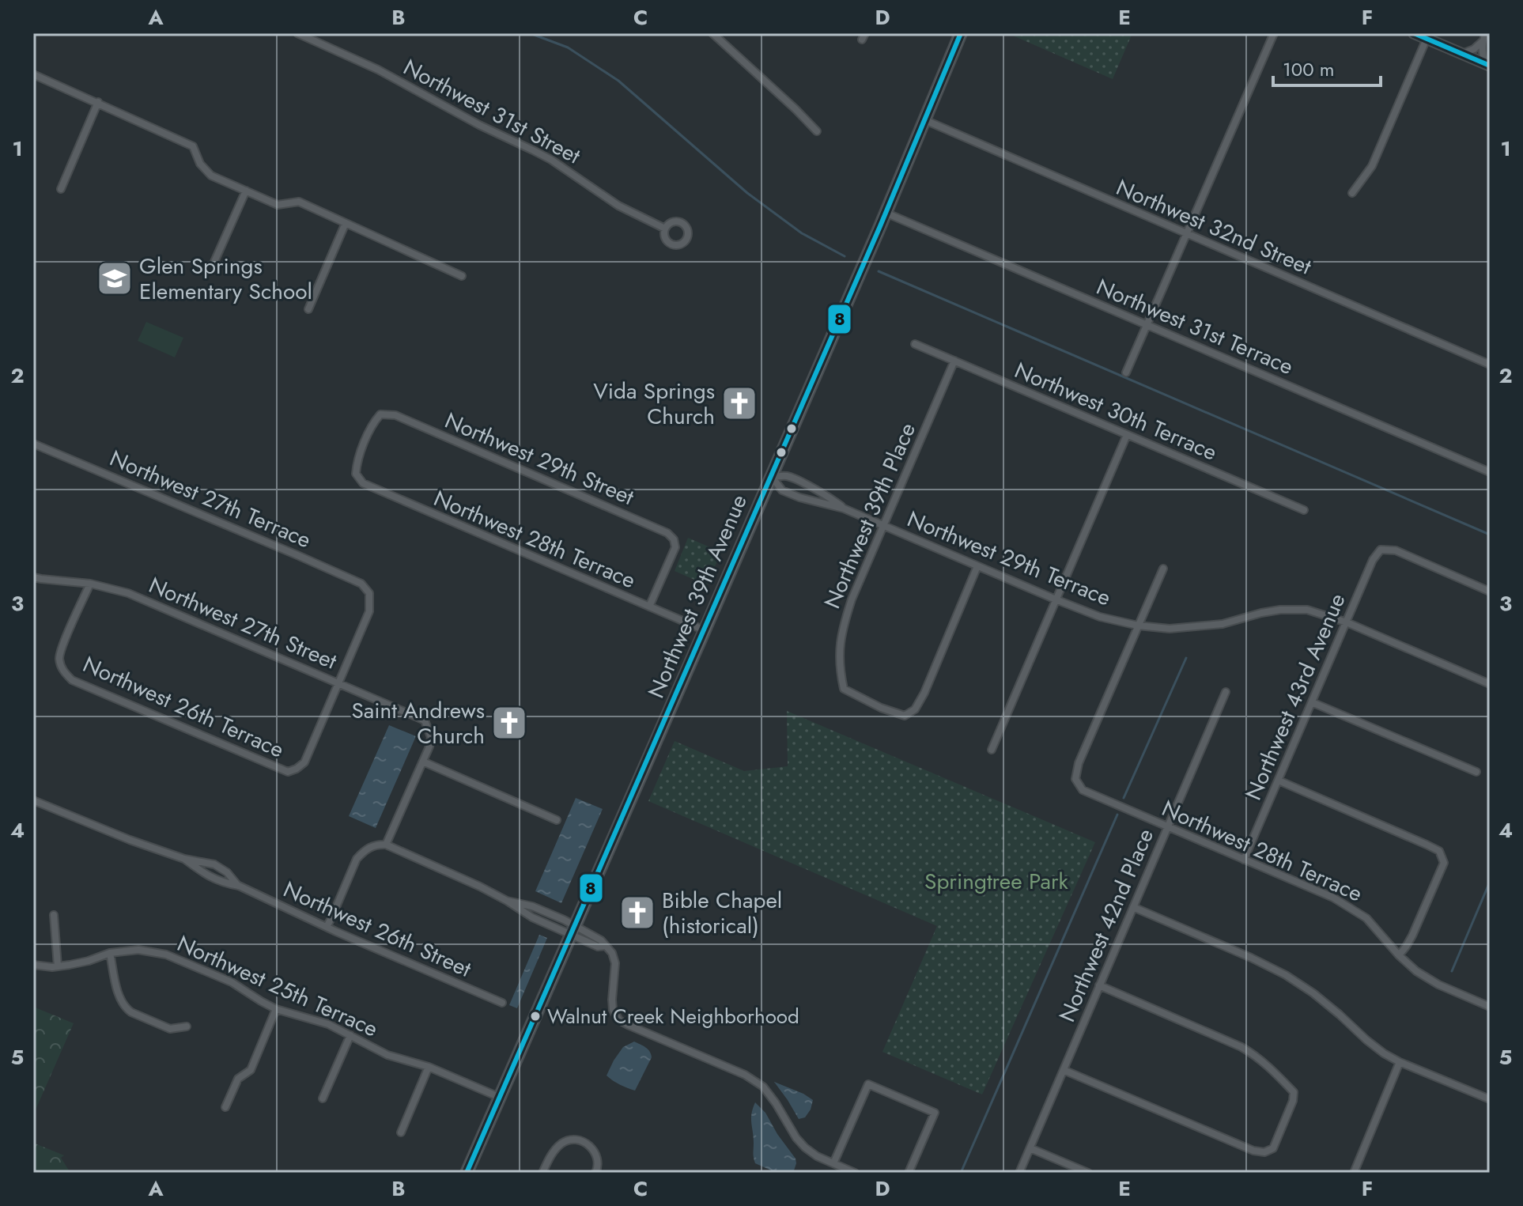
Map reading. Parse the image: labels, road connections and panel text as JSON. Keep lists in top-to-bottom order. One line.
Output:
{"streets":{"main road":["Northwest 39th Avenue"],"street":["Northwest 31st Street","Northwest 32nd Street","Northwest 31st Terrace","Northwest 30th Terrace","Northwest 29th Street","Northwest 27th Terrace","Northwest 39th Place","Northwest 28th Terrace","Northwest 29th Terrace","Northwest 27th Street","Northwest 43rd Avenue","Northwest 26th Terrace","Northwest 42nd Place","Northwest 26th Street","Northwest 25th Terrace"]},"crossings":[["Northwest 32nd Street","Northwest 39th Avenue"],["Northwest 31st Terrace","Northwest 39th Avenue"],["Northwest 30th Terrace","Northwest 39th Place"],["Northwest 29th Street","Northwest 28th Terrace"],["Northwest 27th Terrace","Northwest 27th Street"],["Northwest 27th Terrace","Northwest 26th Terrace"],["Northwest 39th Place","Northwest 29th Terrace"],["Northwest 28th Terrace","Northwest 29th Terrace"],["Northwest 28th Terrace","Northwest 39th Avenue"],["Northwest 28th Terrace","Northwest 43rd Avenue"],["Northwest 28th Terrace","Northwest 42nd Place"],["Northwest 29th Terrace","Northwest 39th Avenue"],["Northwest 29th Terrace","Northwest 43rd Avenue"],["Northwest 39th Avenue","Northwest 25th Terrace"],["Northwest 27th Street","Northwest 26th Terrace"]],"parks":["Springtree Park"],"places":{"school or university":["Glen Springs Elementary School"],"church":["Vida Springs Church","Saint Andrews Church","Bible Chapel (historical)"],"other":["Walnut Creek Neighborhood"]},"lines":["transit line 8"],"scale_bar":"100 m","grid":{"columns":["A","B","C","D","E","F"],"rows":["1","2","3","4","5"]}}
